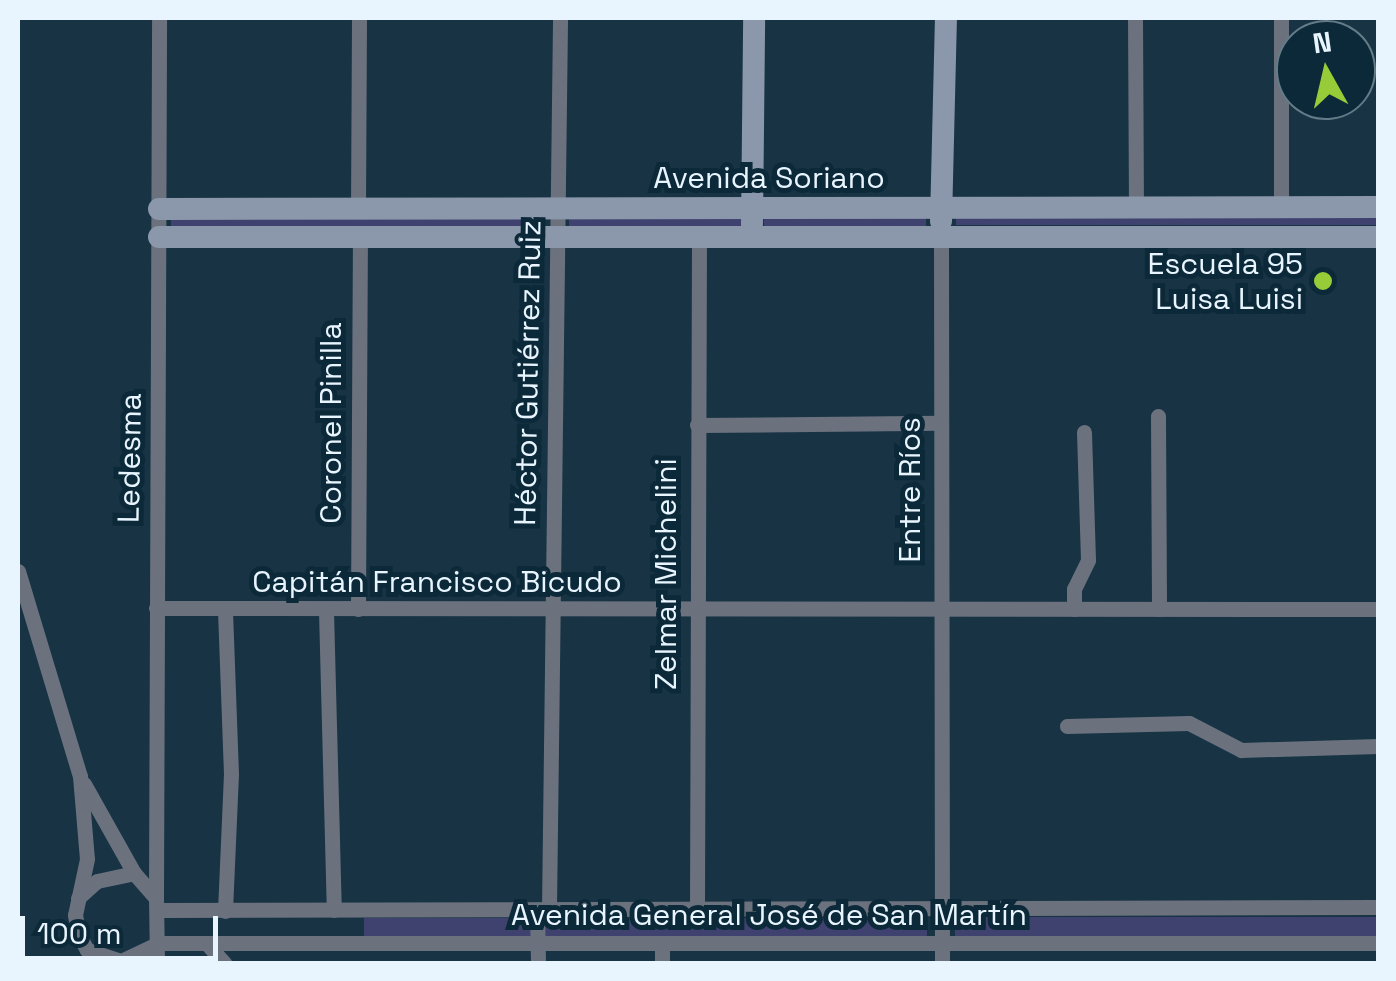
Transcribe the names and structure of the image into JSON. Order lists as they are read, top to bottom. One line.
{"streets":{"street":["Avenida Soriano","Héctor Gutiérrez Ruiz","Coronel Pinilla","Ledesma","Entre Ríos","Zelmar Michelini","Capitán Francisco Bicudo","Avenida General José de San Martín"]},"crossings":[["Avenida Soriano","Héctor Gutiérrez Ruiz"],["Avenida Soriano","Coronel Pinilla"],["Avenida Soriano","Ledesma"],["Avenida Soriano","Entre Ríos"],["Avenida Soriano","Zelmar Michelini"],["Héctor Gutiérrez Ruiz","Capitán Francisco Bicudo"],["Héctor Gutiérrez Ruiz","Avenida General José de San Martín"],["Coronel Pinilla","Capitán Francisco Bicudo"],["Ledesma","Capitán Francisco Bicudo"],["Ledesma","Avenida General José de San Martín"],["Entre Ríos","Capitán Francisco Bicudo"],["Entre Ríos","Avenida General José de San Martín"],["Zelmar Michelini","Capitán Francisco Bicudo"],["Zelmar Michelini","Avenida General José de San Martín"]],"places":["Escuela 95 Luisa Luisi"],"scale_bar":"100 m","north":"top"}
